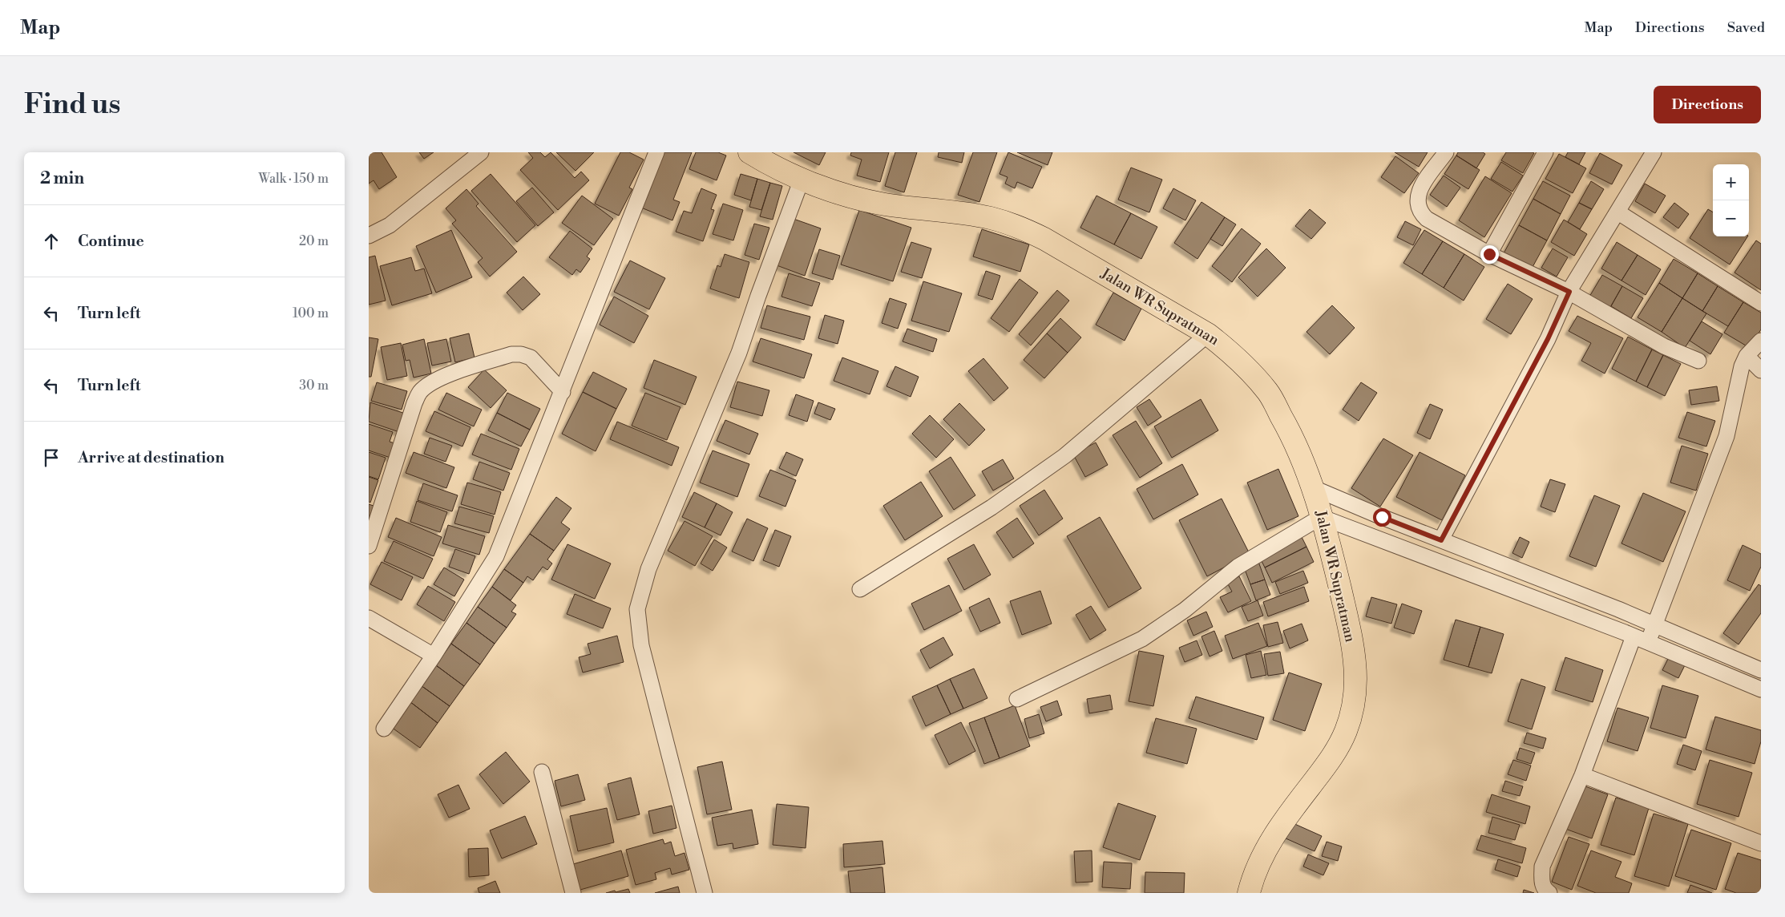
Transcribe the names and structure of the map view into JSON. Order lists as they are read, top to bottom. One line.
{"streets":{"highway":["Jalan WR Supratman"]},"page":{"header":"Map","nav":["Map","Directions","Saved"],"buttons":"Directions","title":"Find us","heading":["2 min","Walk · 150 m"],"map_buttons":["+","−"],"list":[["Continue","20 m"],["Turn left","100 m"],["Turn left","30 m"],"Arrive at destination"]}}
